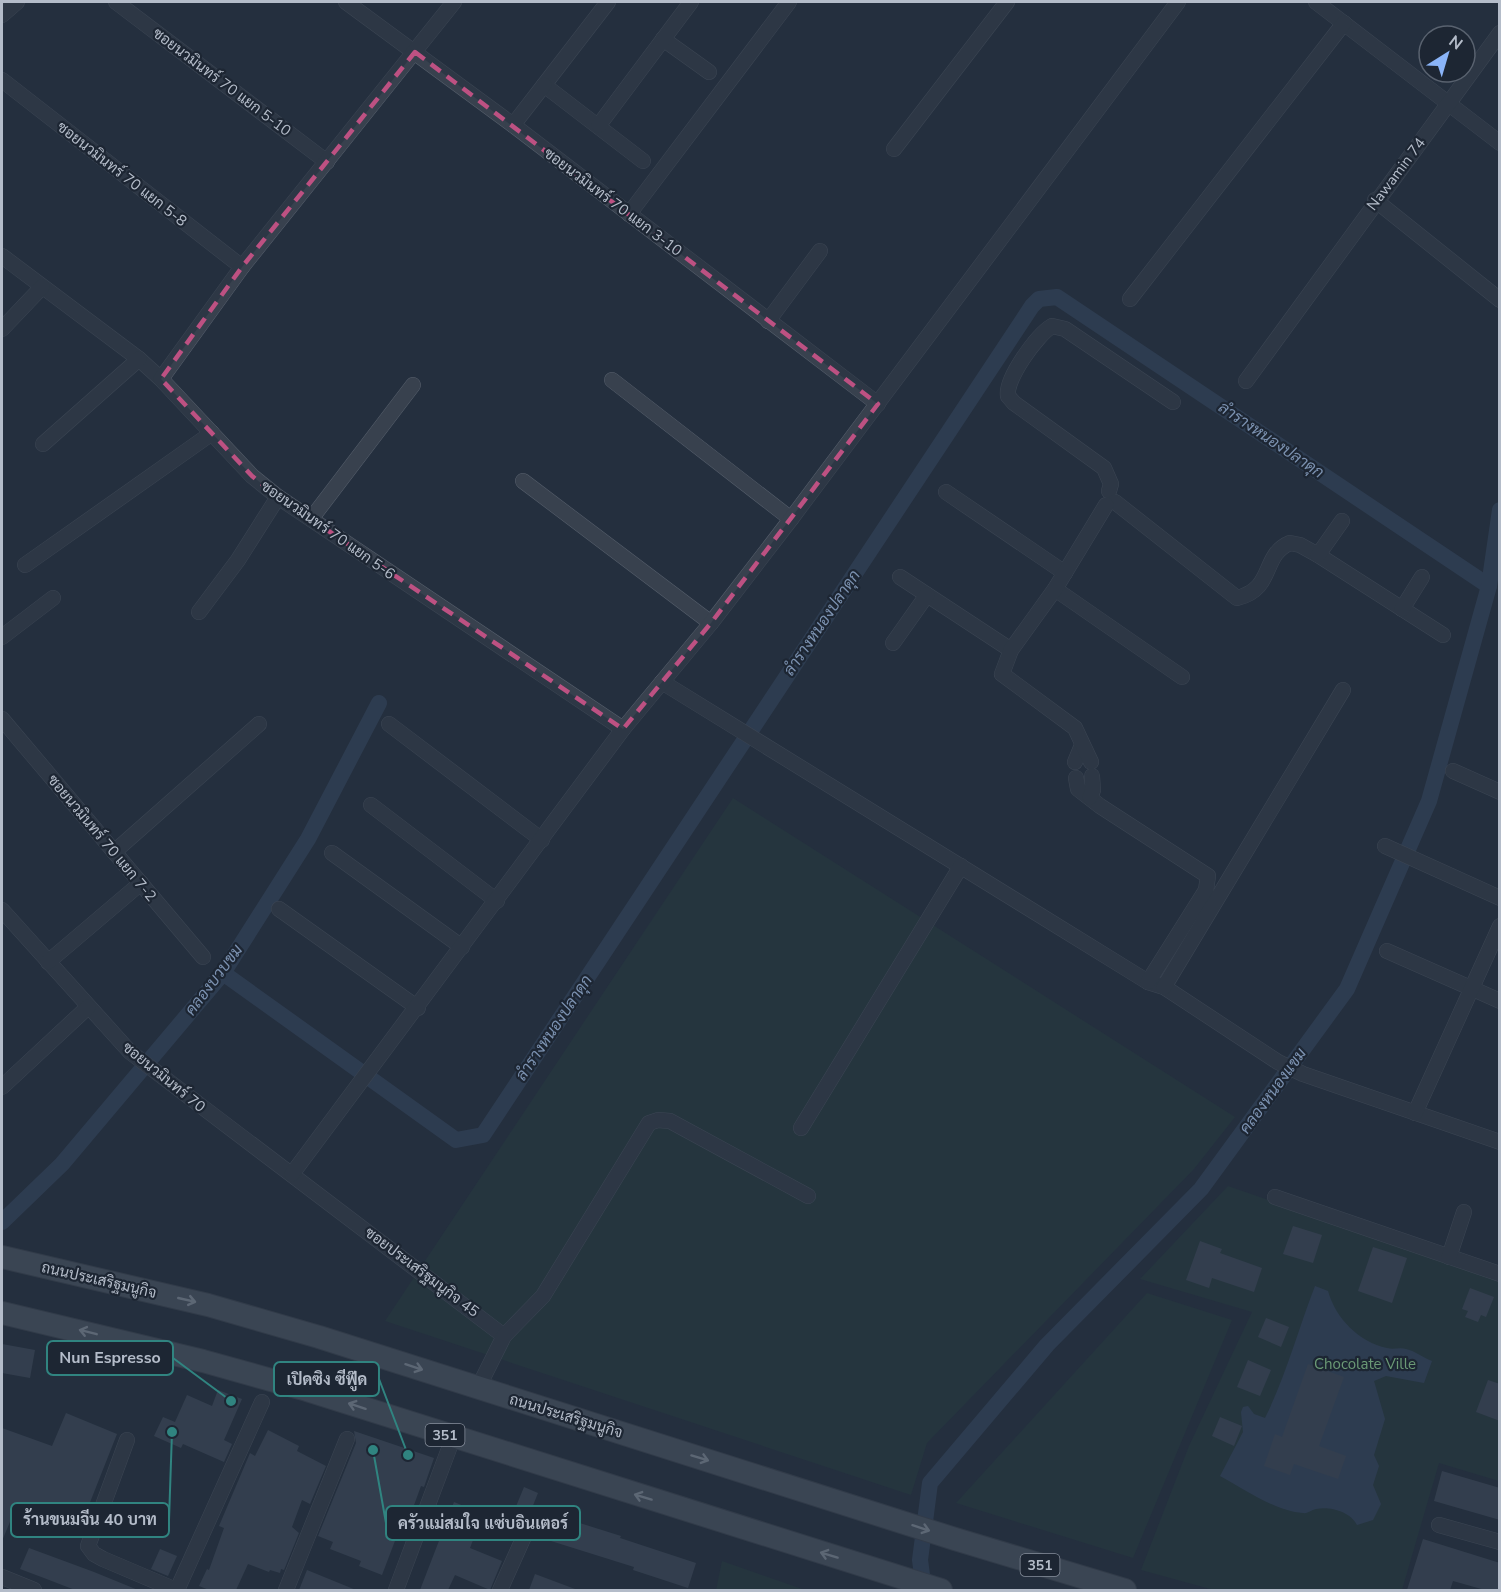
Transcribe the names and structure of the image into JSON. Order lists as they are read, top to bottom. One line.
{"streets":{"main road":["ถนนประเสริฐมนูกิจ","351"],"street":["ซอยนวมินทร์ 70 แยก 5-10","ซอยนวมินทร์ 70 แยก 5-8","Nawamin 74","ซอยนวมินทร์ 70 แยก 3-10","ซอยนวมินทร์ 70 แยก 5-6","ซอยนวมินทร์ 70 แยก 7-2","ซอยนวมินทร์ 70","ซอยประเสริฐมนูกิจ 45"]},"crossings":[["ซอยนวมินทร์ 70","ซอยประเสริฐมนูกิจ 45"]],"water":["ลำรางหนองปลาดุก","คลองบวบขม","คลองหนองแขม"],"parks":["Chocolate Ville"],"places":["Nun Espresso","ร้านขนมจีน 40 บาท","ครัวแม่สมใจ แซ่บอินเตอร์","เปิดซิง ซีฟู๊ด"],"north":"top right"}
